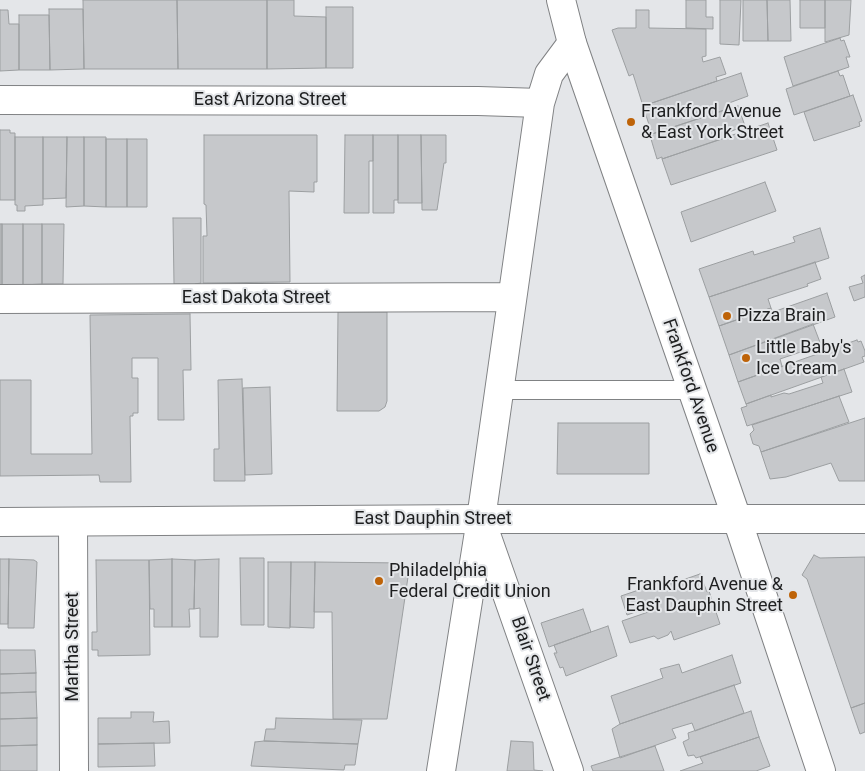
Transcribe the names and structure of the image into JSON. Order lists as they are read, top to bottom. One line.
{"streets":{"street":["East Arizona Street","East Dakota Street","Frankford Avenue","East Dauphin Street","Martha Street","Blair Street"]},"crossings":[["Frankford Avenue","East Dauphin Street"],["East Dauphin Street","Martha Street"],["East Dauphin Street","Blair Street"]],"places":["Frankford Avenue & East York Street","Pizza Brain","Little Baby's Ice Cream","Philadelphia Federal Credit Union","Frankford Avenue & East Dauphin Street"]}
